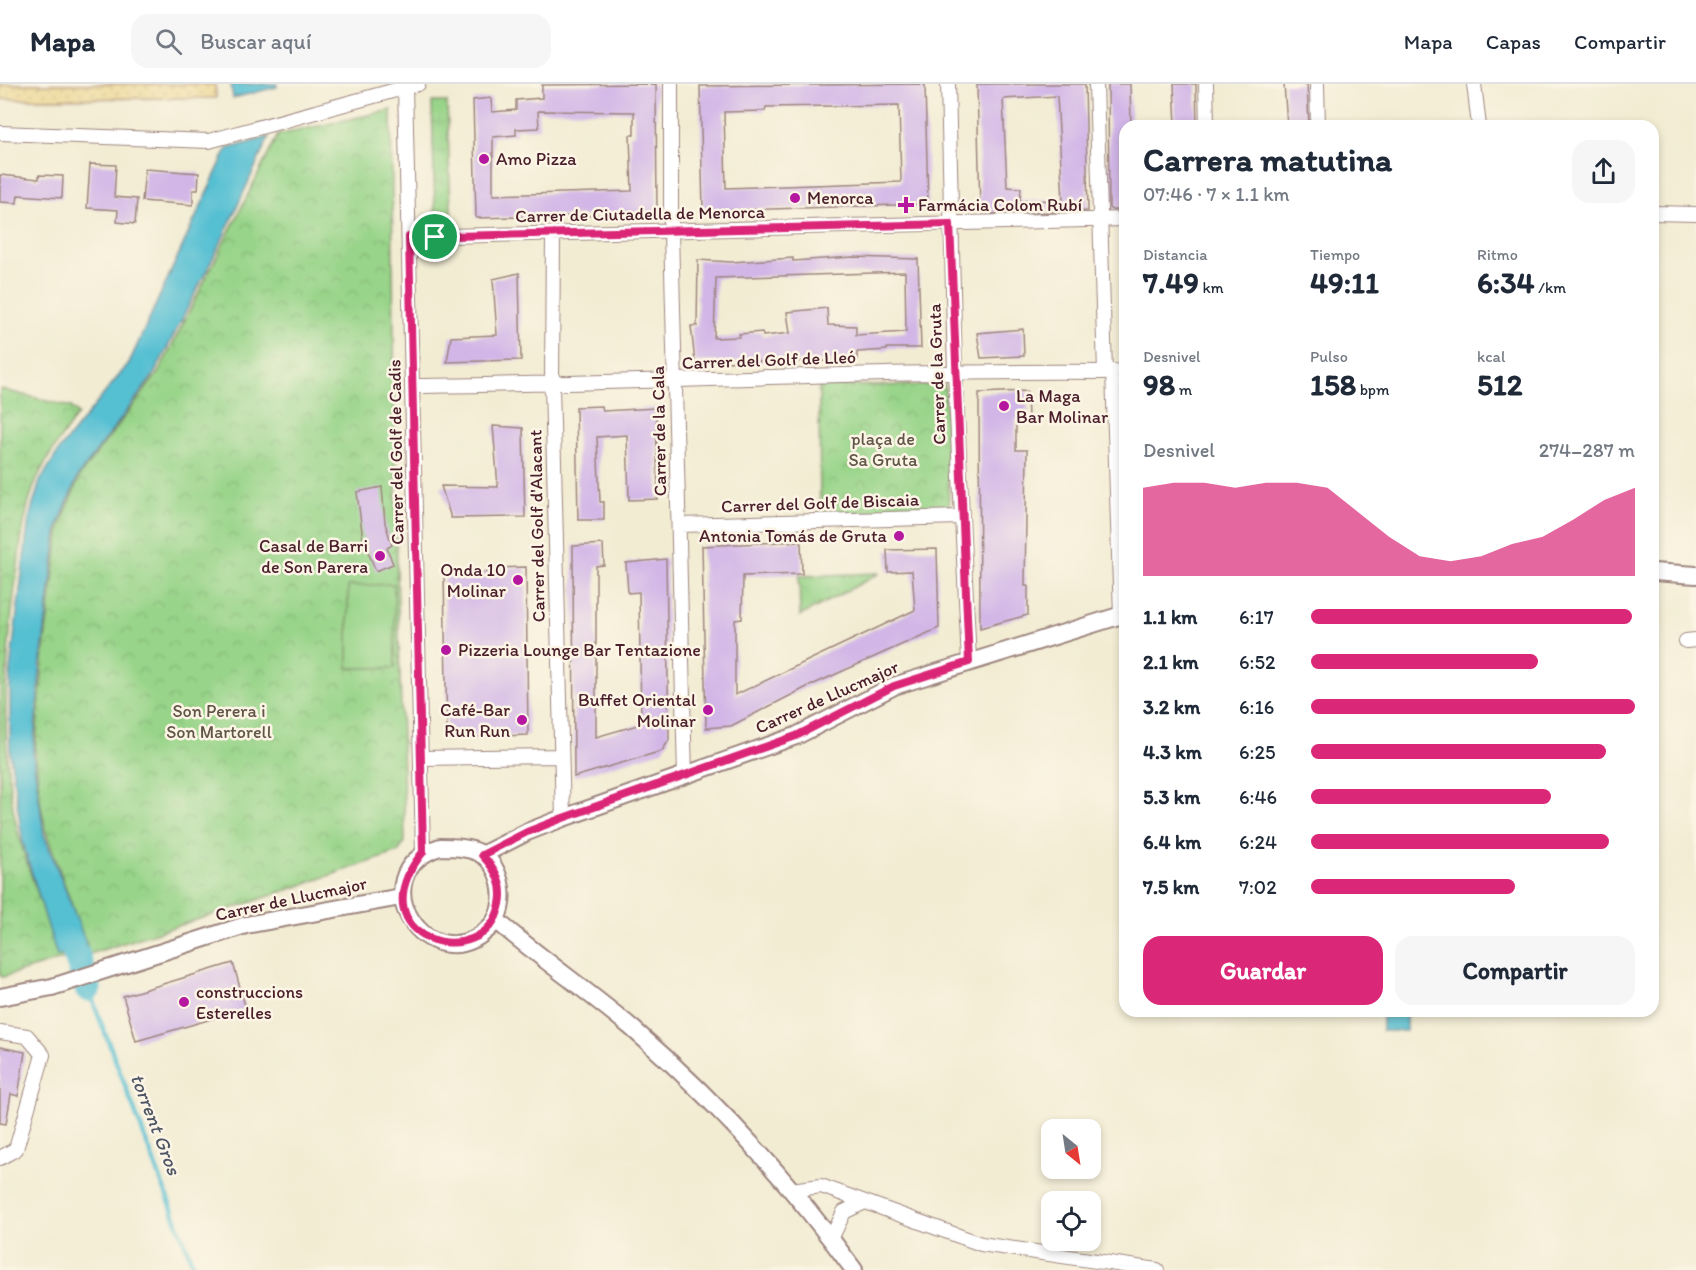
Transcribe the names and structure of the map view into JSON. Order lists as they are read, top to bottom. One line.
{"streets":{"street":["Carrer de Ciutadella de Menorca","Carrer del Golf de Lleó","Carrer de la Gruta","Carrer de la Cala","Carrer del Golf de Cadis","Carrer del Golf de Biscaia","Carrer del Golf d'Alacant","Carrer de Llucmajor"]},"crossings":[["Carrer de Ciutadella de Menorca","Carrer de la Gruta"],["Carrer de Ciutadella de Menorca","Carrer de la Cala"],["Carrer de Ciutadella de Menorca","Carrer del Golf de Cadis"],["Carrer de Ciutadella de Menorca","Carrer del Golf d'Alacant"],["Carrer del Golf de Lleó","Carrer de la Gruta"],["Carrer del Golf de Lleó","Carrer de la Cala"],["Carrer del Golf de Lleó","Carrer del Golf de Cadis"],["Carrer del Golf de Lleó","Carrer del Golf d'Alacant"],["Carrer de la Gruta","Carrer del Golf de Biscaia"],["Carrer de la Gruta","Carrer de Llucmajor"],["Carrer de la Cala","Carrer del Golf de Biscaia"],["Carrer de la Cala","Carrer de Llucmajor"],["Carrer del Golf de Cadis","Carrer de Llucmajor"],["Carrer del Golf d'Alacant","Carrer de Llucmajor"]],"water":["torrent Gros"],"parks":["plaça de Sa Gruta","Son Perera i Son Martorell"],"places":{"other":["Amo Pizza","Menorca","La Maga Bar Molinar","Antonia Tomás de Gruta","Casal de Barri de Son Parera","Onda 10 Molinar","Pizzeria Lounge Bar Tentazione","Buffet Oriental Molinar","Café-Bar Run Run","construccions Esterelles"],"health":["Farmácia Colom Rubí"]},"north":"bottom right","page":{"header":"Mapa","search":"Buscar aquí","nav":["Mapa","Capas","Compartir"],"heading":["Carrera matutina","07:46 · 7 × 1.1 km"],"stats":[["Distancia","7.49 km"],["Tiempo","49:11"],["Ritmo","6:34 /km"],["Desnivel","98 m"],["Pulso","158 bpm"],["kcal","512"]],"chart":["Desnivel","274–287 m"],"list":[{"name":"1.1 km","note":"6:17"},{"name":"2.1 km","note":"6:52"},{"name":"3.2 km","note":"6:16"},{"name":"4.3 km","note":"6:25"},{"name":"5.3 km","note":"6:46"},{"name":"6.4 km","note":"6:24"},{"name":"7.5 km","note":"7:02"}],"buttons":["Guardar","Compartir"]}}
